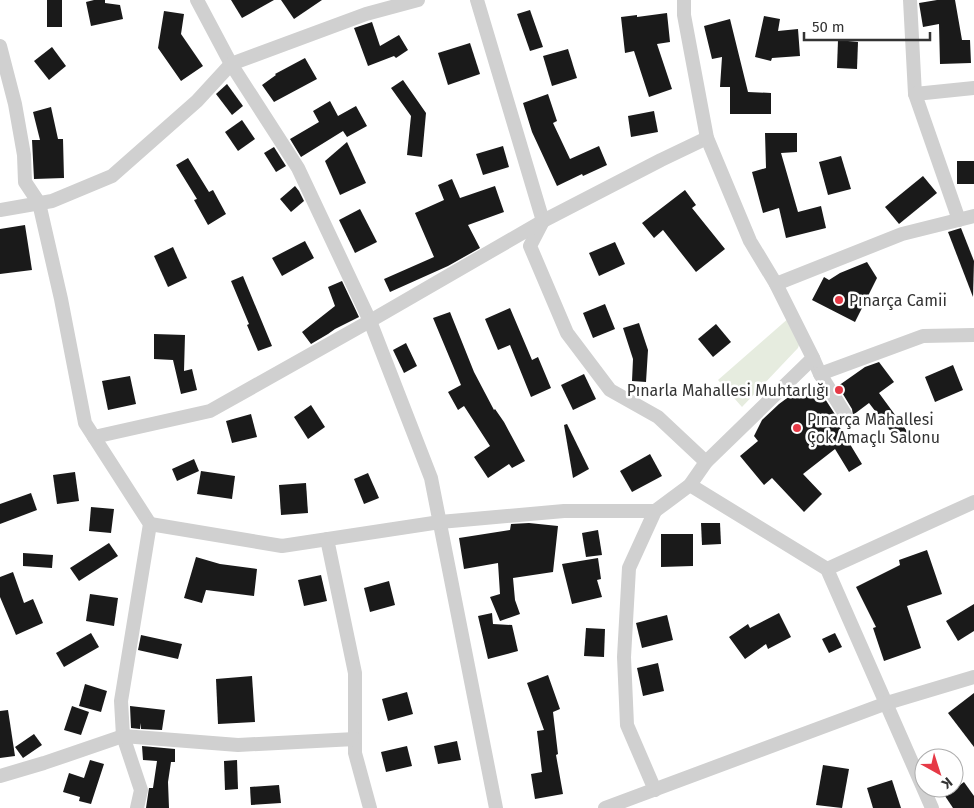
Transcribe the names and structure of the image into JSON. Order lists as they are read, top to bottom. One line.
{"places":["Pınarça Camii","Pınarla Mahallesi Muhtarlığı","Pınarça Mahallesi Çok Amaçlı Salonu"],"scale_bar":"50 m","north":"bottom right"}
